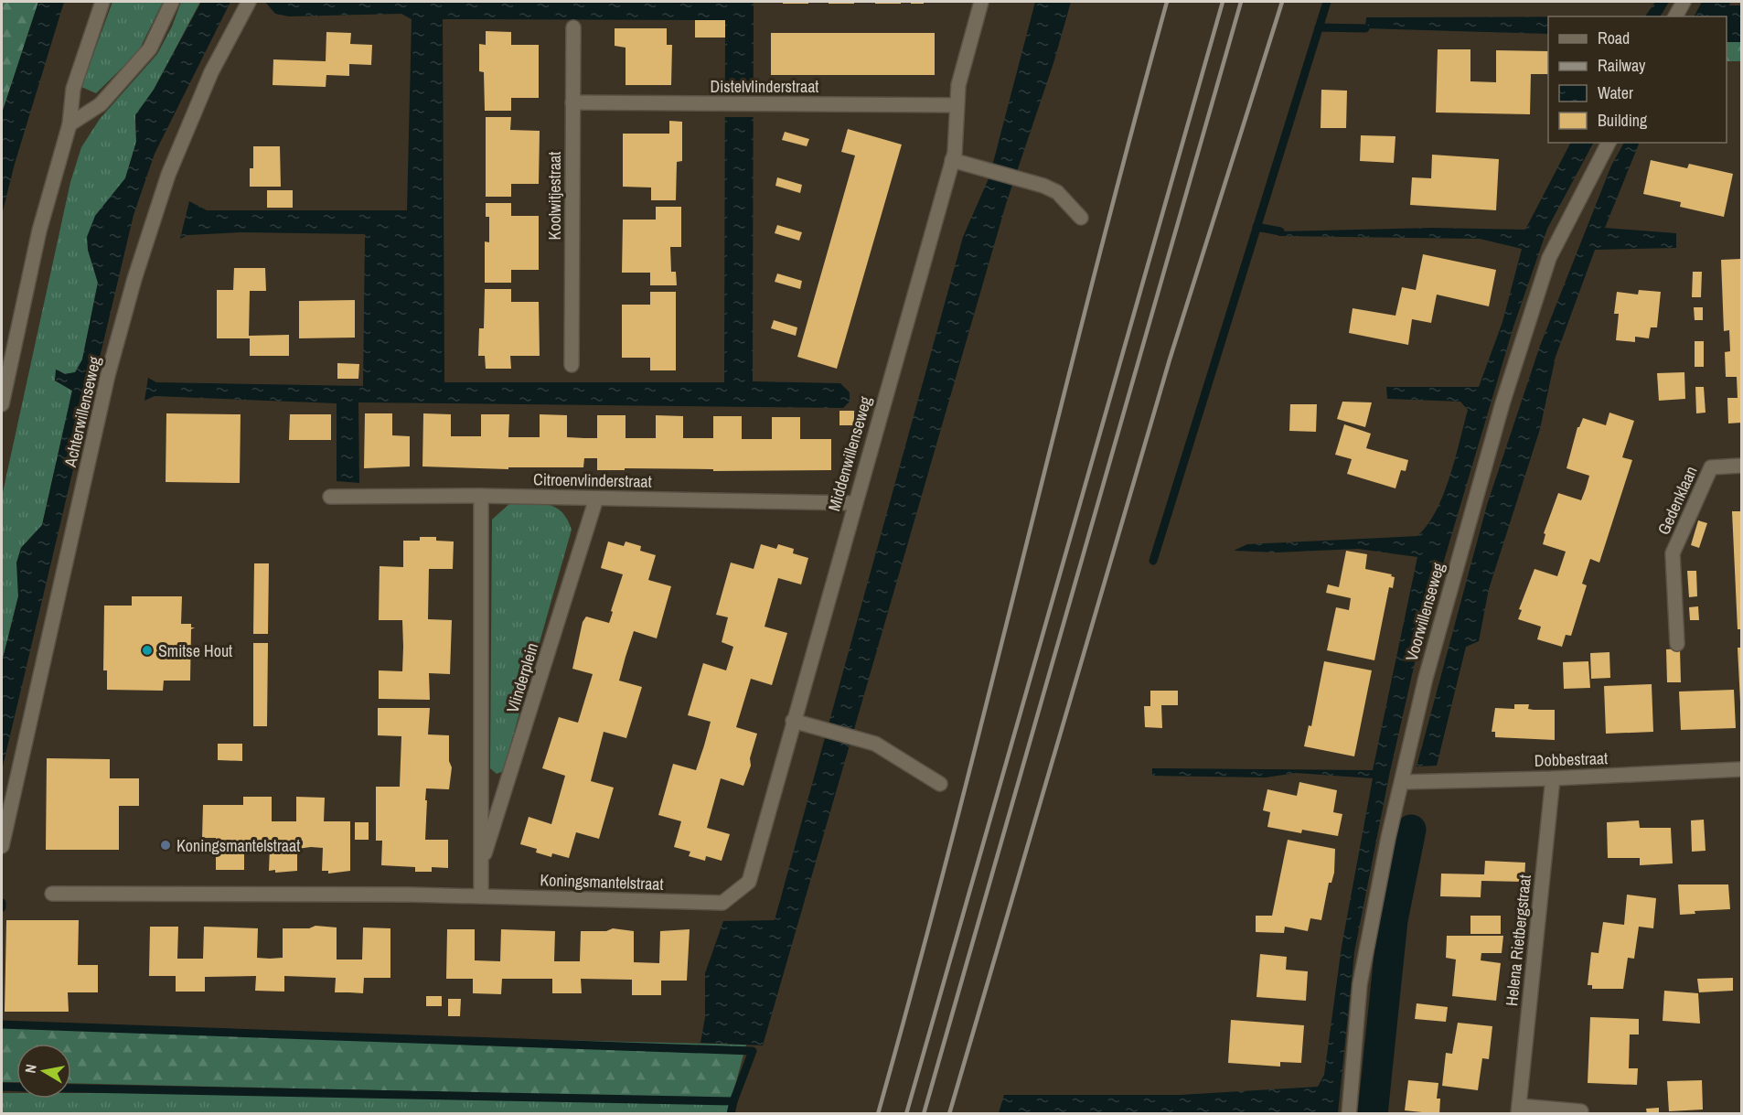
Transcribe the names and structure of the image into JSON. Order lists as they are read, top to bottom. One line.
{"streets":{"street":["Distelvlinderstraat","Koolwitjestraat","Achterwillenseweg","Middenwillenseweg","Citroenvlinderstraat","Gedenklaan","Voorwillenseweg","Vlinderplein","Dobbestraat","Koningsmantelstraat","Helena Rietbergstraat"]},"crossings":[["Distelvlinderstraat","Koolwitjestraat"],["Distelvlinderstraat","Middenwillenseweg"],["Middenwillenseweg","Citroenvlinderstraat"],["Middenwillenseweg","Koningsmantelstraat"],["Citroenvlinderstraat","Vlinderplein"],["Voorwillenseweg","Dobbestraat"],["Vlinderplein","Koningsmantelstraat"],["Dobbestraat","Helena Rietbergstraat"]],"places":["Smitse Hout","Koningsmantelstraat"],"legend":["Road","Railway","Water","Building"],"north":"left"}
